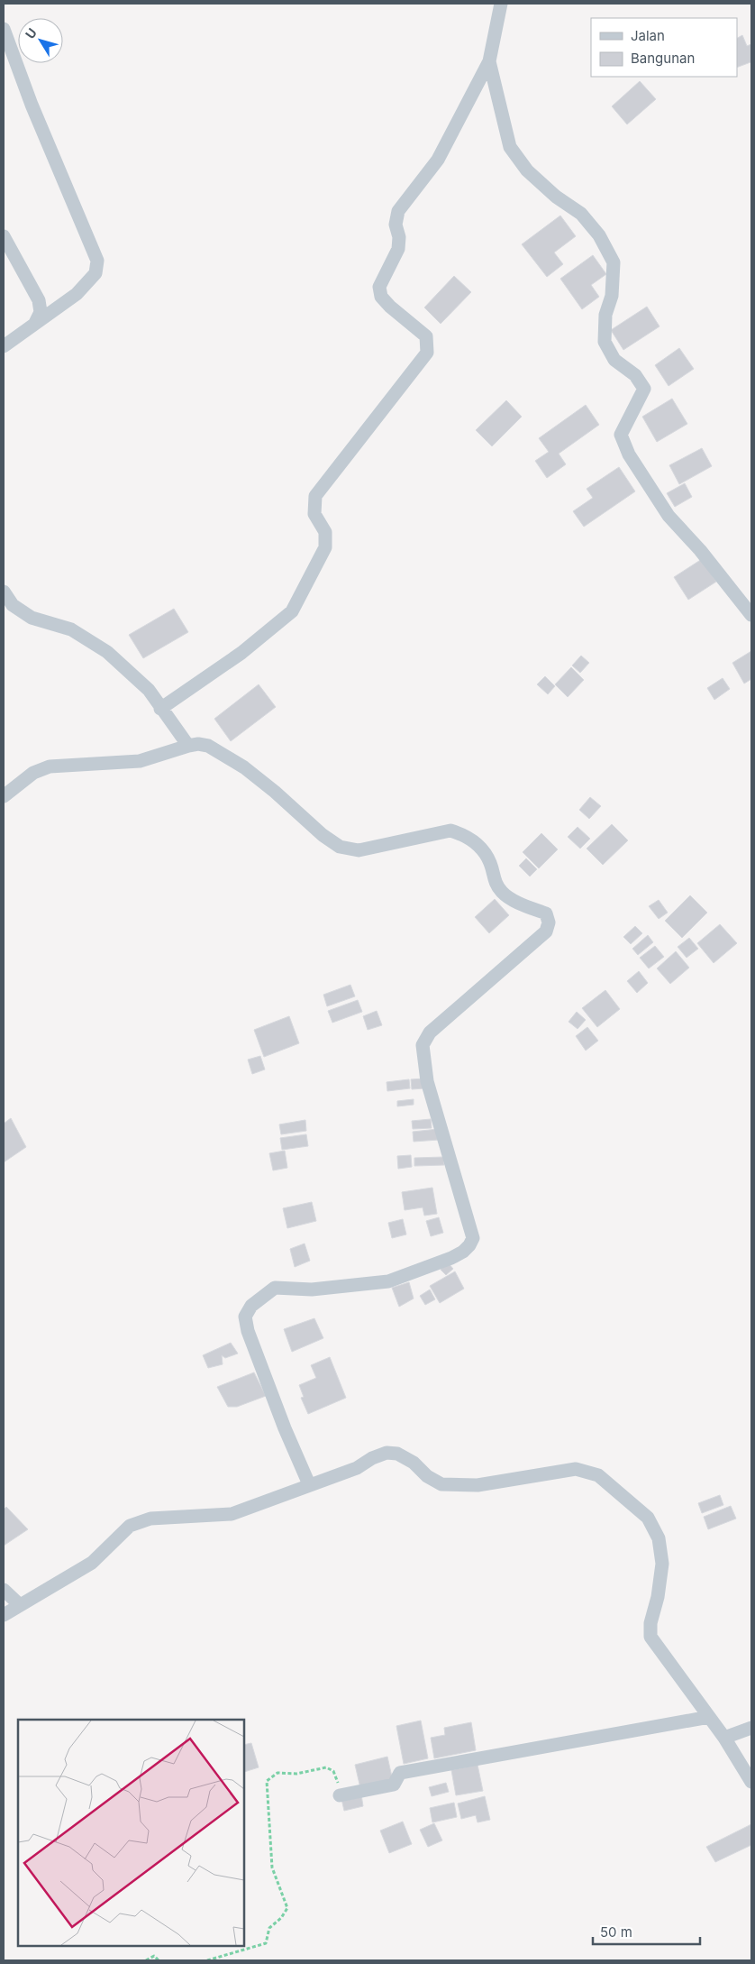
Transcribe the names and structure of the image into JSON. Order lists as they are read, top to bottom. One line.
{"legend":["Jalan","Bangunan"],"scale_bar":"50 m","north":"top left"}
